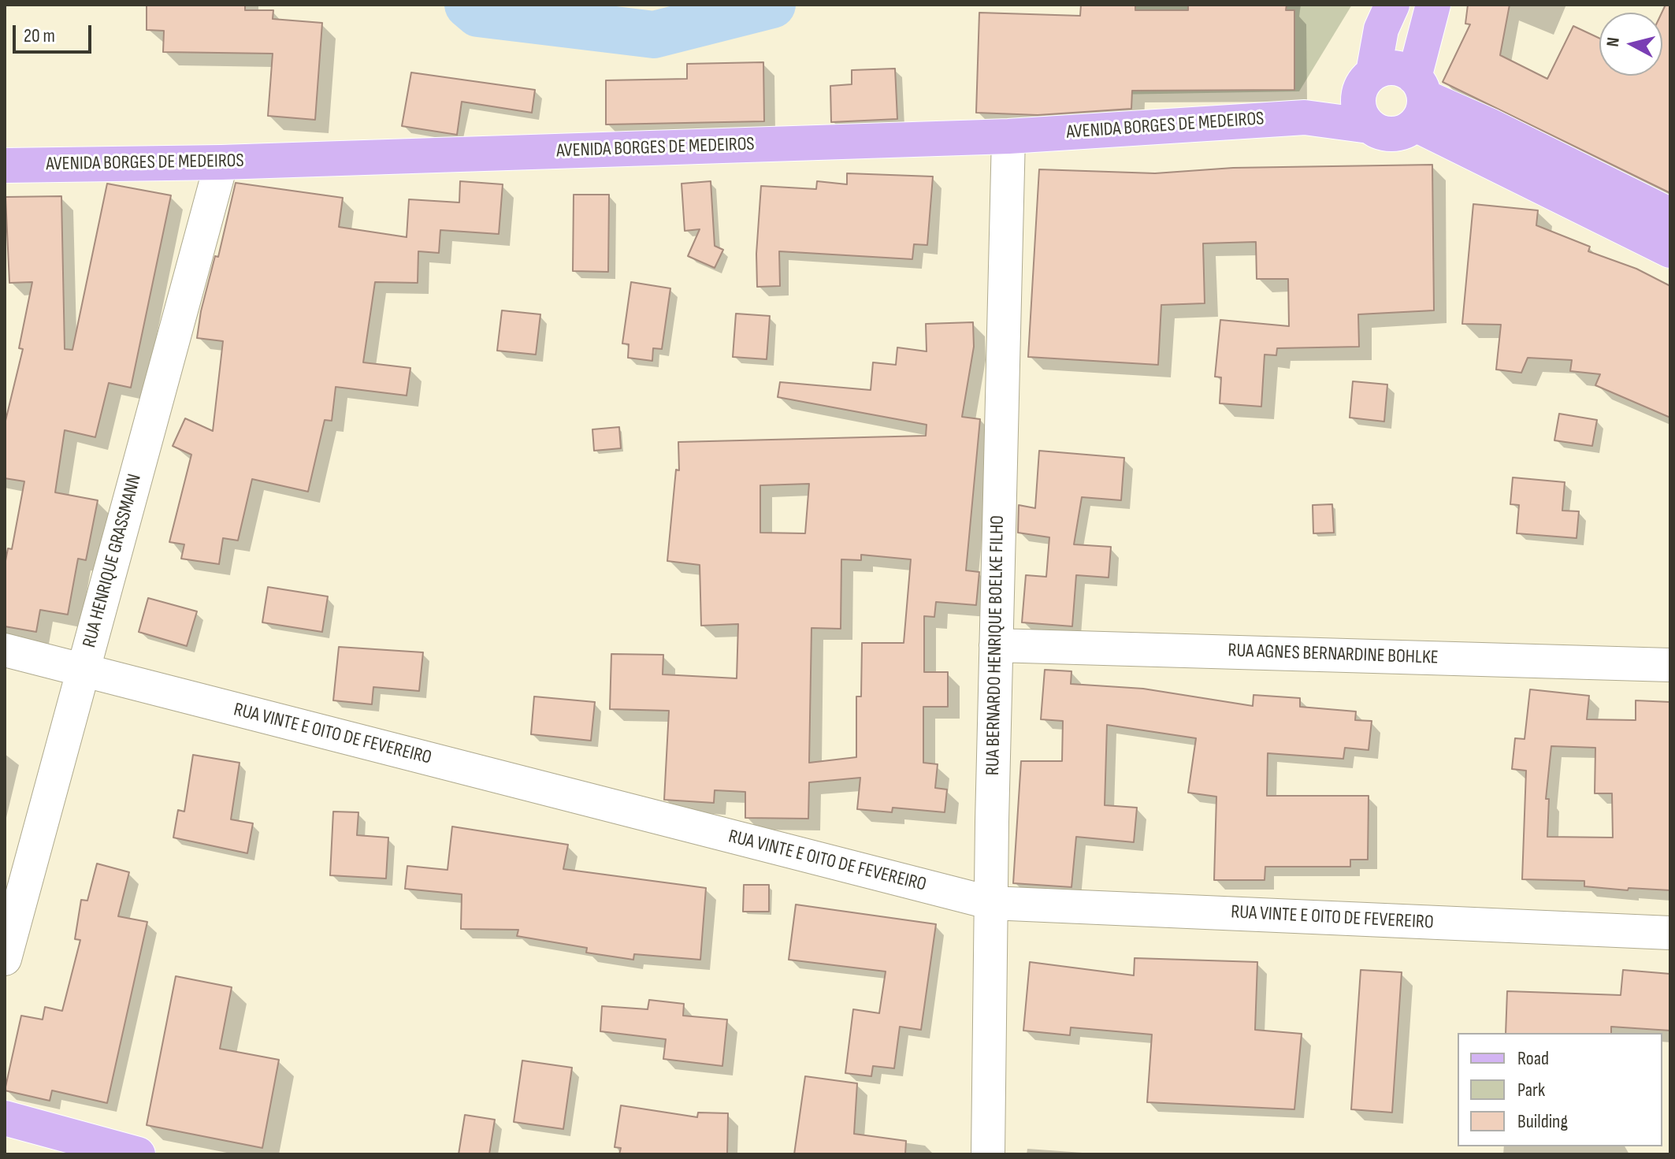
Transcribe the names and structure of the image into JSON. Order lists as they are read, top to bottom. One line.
{"streets":{"main road":["AVENIDA BORGES DE MEDEIROS"],"street":["RUA HENRIQUE GRASSMANN","RUA BERNARDO HENRIQUE BOELKE FILHO","RUA AGNES BERNARDINE BOHLKE","RUA VINTE E OITO DE FEVEREIRO"]},"crossings":[["AVENIDA BORGES DE MEDEIROS","RUA HENRIQUE GRASSMANN"],["AVENIDA BORGES DE MEDEIROS","RUA BERNARDO HENRIQUE BOELKE FILHO"],["RUA HENRIQUE GRASSMANN","RUA VINTE E OITO DE FEVEREIRO"],["RUA BERNARDO HENRIQUE BOELKE FILHO","RUA AGNES BERNARDINE BOHLKE"],["RUA BERNARDO HENRIQUE BOELKE FILHO","RUA VINTE E OITO DE FEVEREIRO"]],"legend":["Road","Park","Building"],"scale_bar":"20 m","north":"left"}
